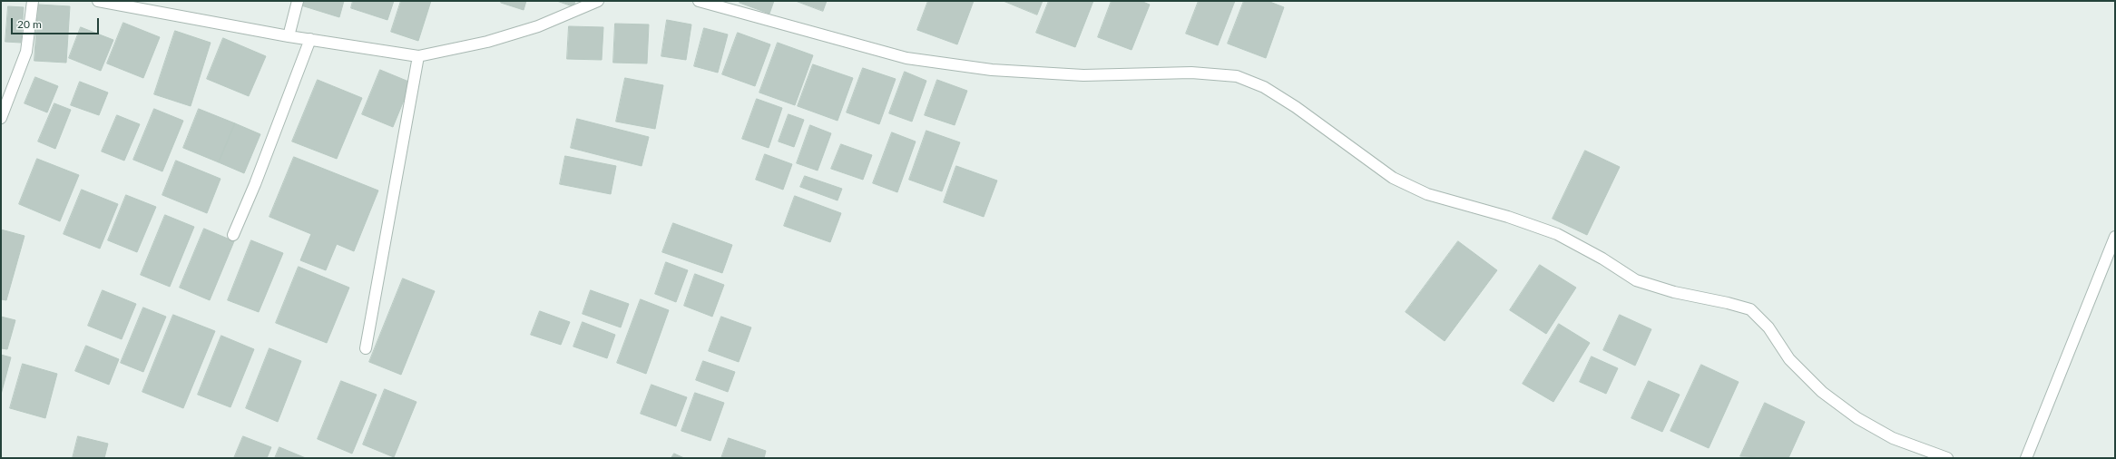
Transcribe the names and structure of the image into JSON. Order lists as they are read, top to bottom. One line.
{"scale_bar":"20 m"}
